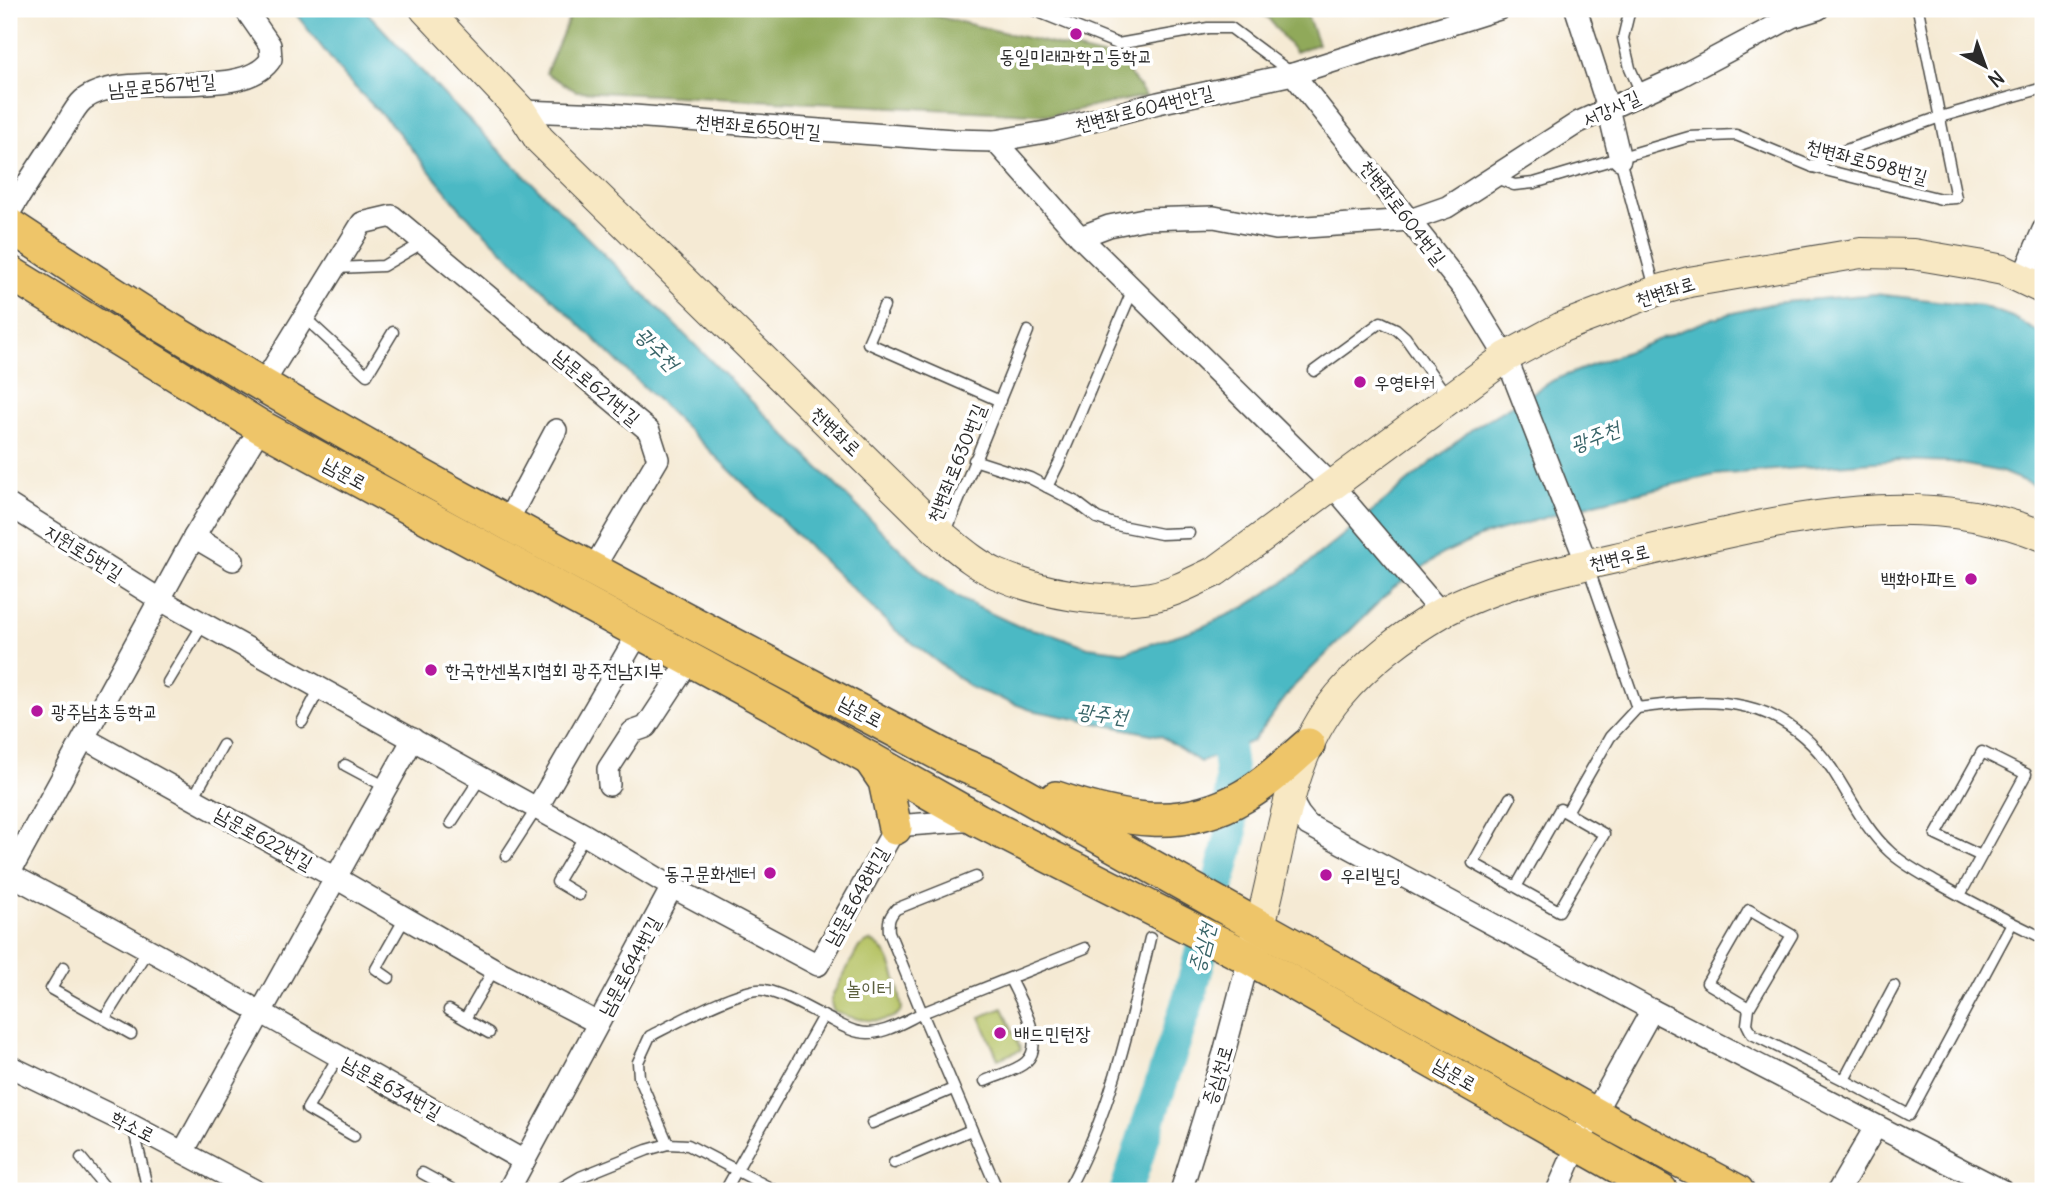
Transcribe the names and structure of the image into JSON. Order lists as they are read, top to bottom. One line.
{"streets":{"main road":["천변좌로","남문로","천변우로"],"street":["남문로567번길","천변좌로604번안길","서강사길","천변좌로650번길","천변좌로604번길","남문로621번길","지원로5번길","남문로622번길","남문로648번길","남문로644번길","증심천로","남문로634번길","학소로"],"lane":["천변좌로598번길","천변좌로630번길"]},"crossings":[["천변좌로604번안길","천변좌로650번길"],["천변좌로604번안길","천변좌로604번길"],["서강사길","천변좌로598번길"],["서강사길","천변좌로604번길"],["천변좌로650번길","천변좌로"],["천변좌로604번길","천변좌로"],["천변좌로604번길","천변우로"],["천변좌로","천변좌로630번길"],["남문로621번길","남문로"],["남문로","천변우로"],["남문로","남문로648번길"],["남문로","증심천로"],["천변우로","증심천로"],["남문로648번길","남문로644번길"],["남문로644번길","남문로634번길"]],"water":["광주천","증심천"],"parks":["놀이터"],"places":["동일미래과학고등학교","우영타워","백화아파트","한국한센복지협회 광주전남지부","광주남초등학교","동구문화센터","우리빌딩","배드민턴장"],"north":"bottom right"}
